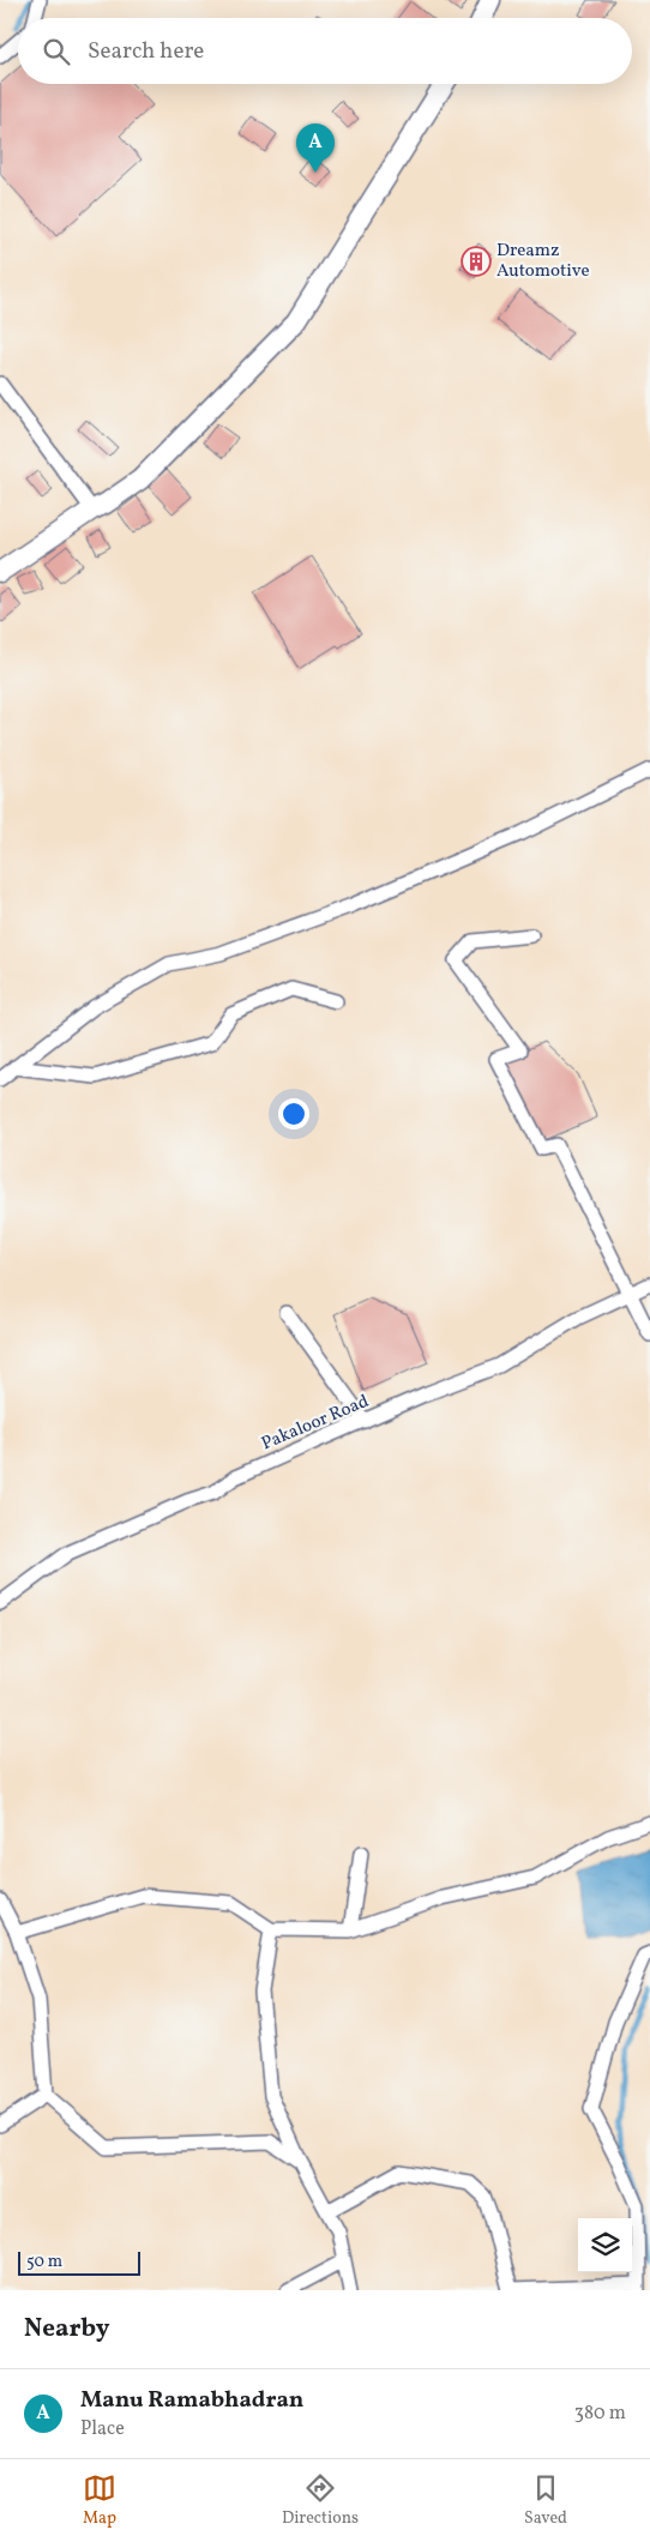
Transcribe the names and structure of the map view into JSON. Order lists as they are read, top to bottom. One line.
{"streets":{"street":["Pakaloor Road"]},"places":{"building":["Dreamz Automotive"]},"scale_bar":"50 m","page":{"search":"Search here","pins":"A","scale":"50 m","heading":"Nearby","list":[{"mark":"A","name":"Manu Ramabhadran","note":"Place","value":"380 m"}],"nav":["Map","Directions","Saved"]}}
